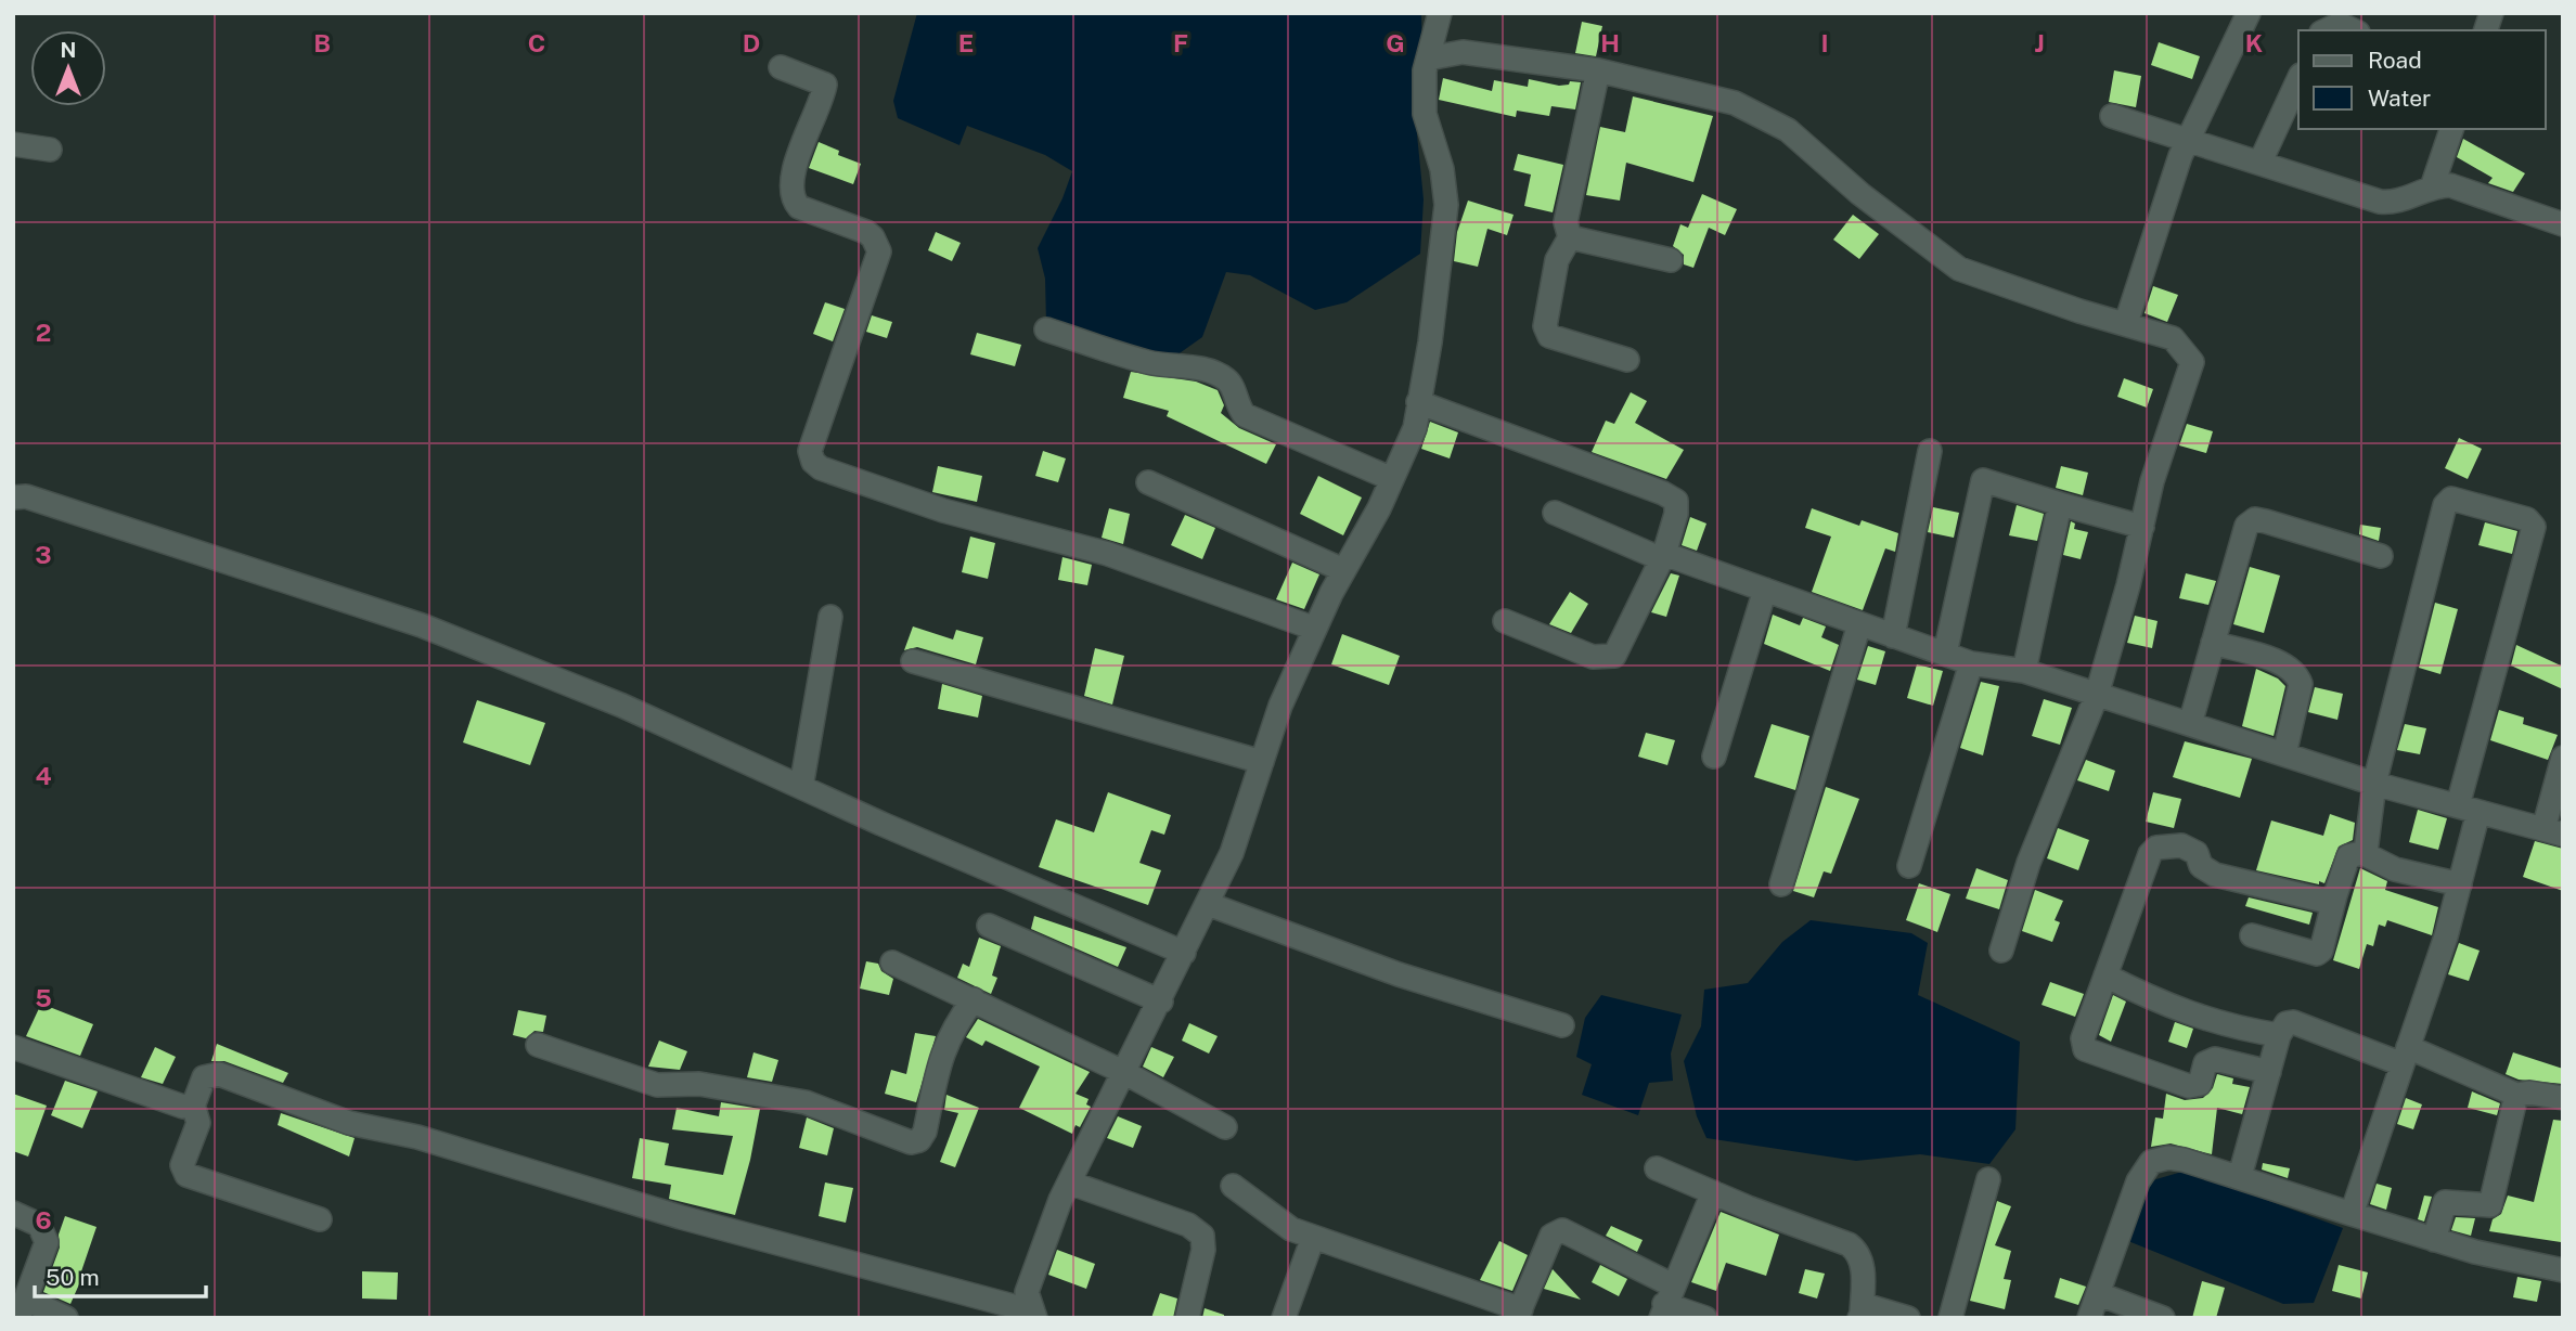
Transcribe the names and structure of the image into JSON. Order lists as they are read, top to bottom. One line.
{"legend":["Road","Water"],"scale_bar":"50 m","north":"top","grid":{"columns":["B","C","D","E","F","G","H","I","J","K"],"rows":["2","3","4","5","6"]}}
